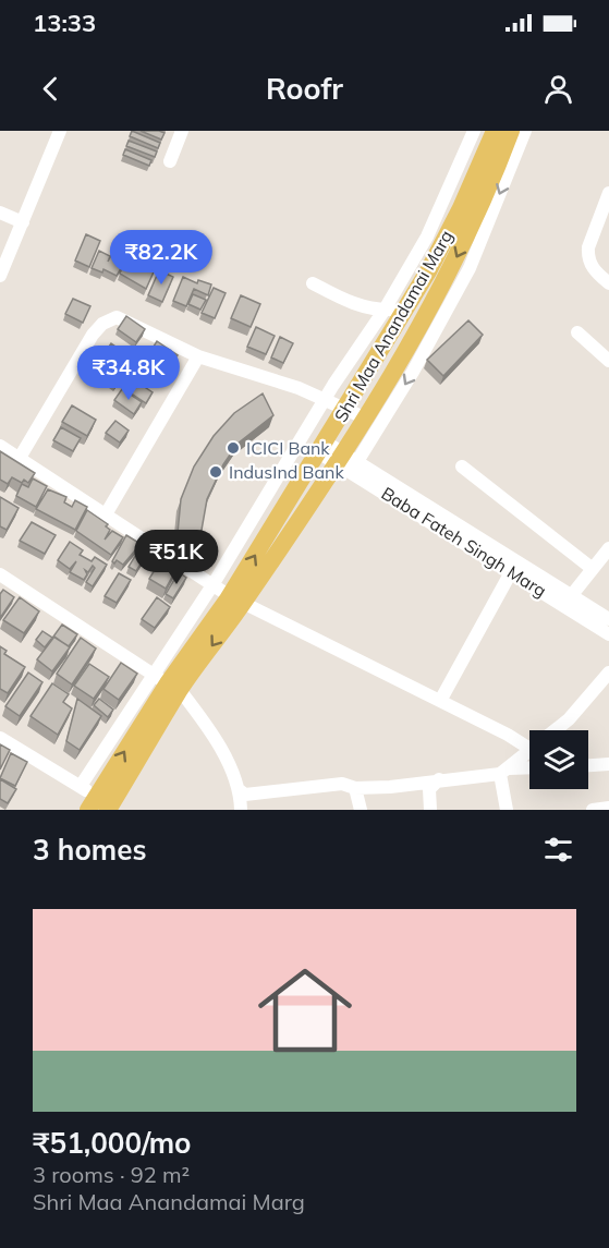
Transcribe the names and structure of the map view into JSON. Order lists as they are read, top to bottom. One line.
{"streets":{"main road":["Shri Maa Anandamai Marg"],"street":["Baba Fateh Singh Marg"]},"crossings":[["Shri Maa Anandamai Marg","Baba Fateh Singh Marg"]],"places":["ICICI Bank","IndusInd Bank"],"page":{"status":"13:33","header":"Roofr","price":["₹82.2K","₹34.8K","₹51K"],"heading":"3 homes","list":[{"name":"₹51,000/mo","note":"3 rooms · 92 m² · Shri Maa Anandamai Marg"}]}}
